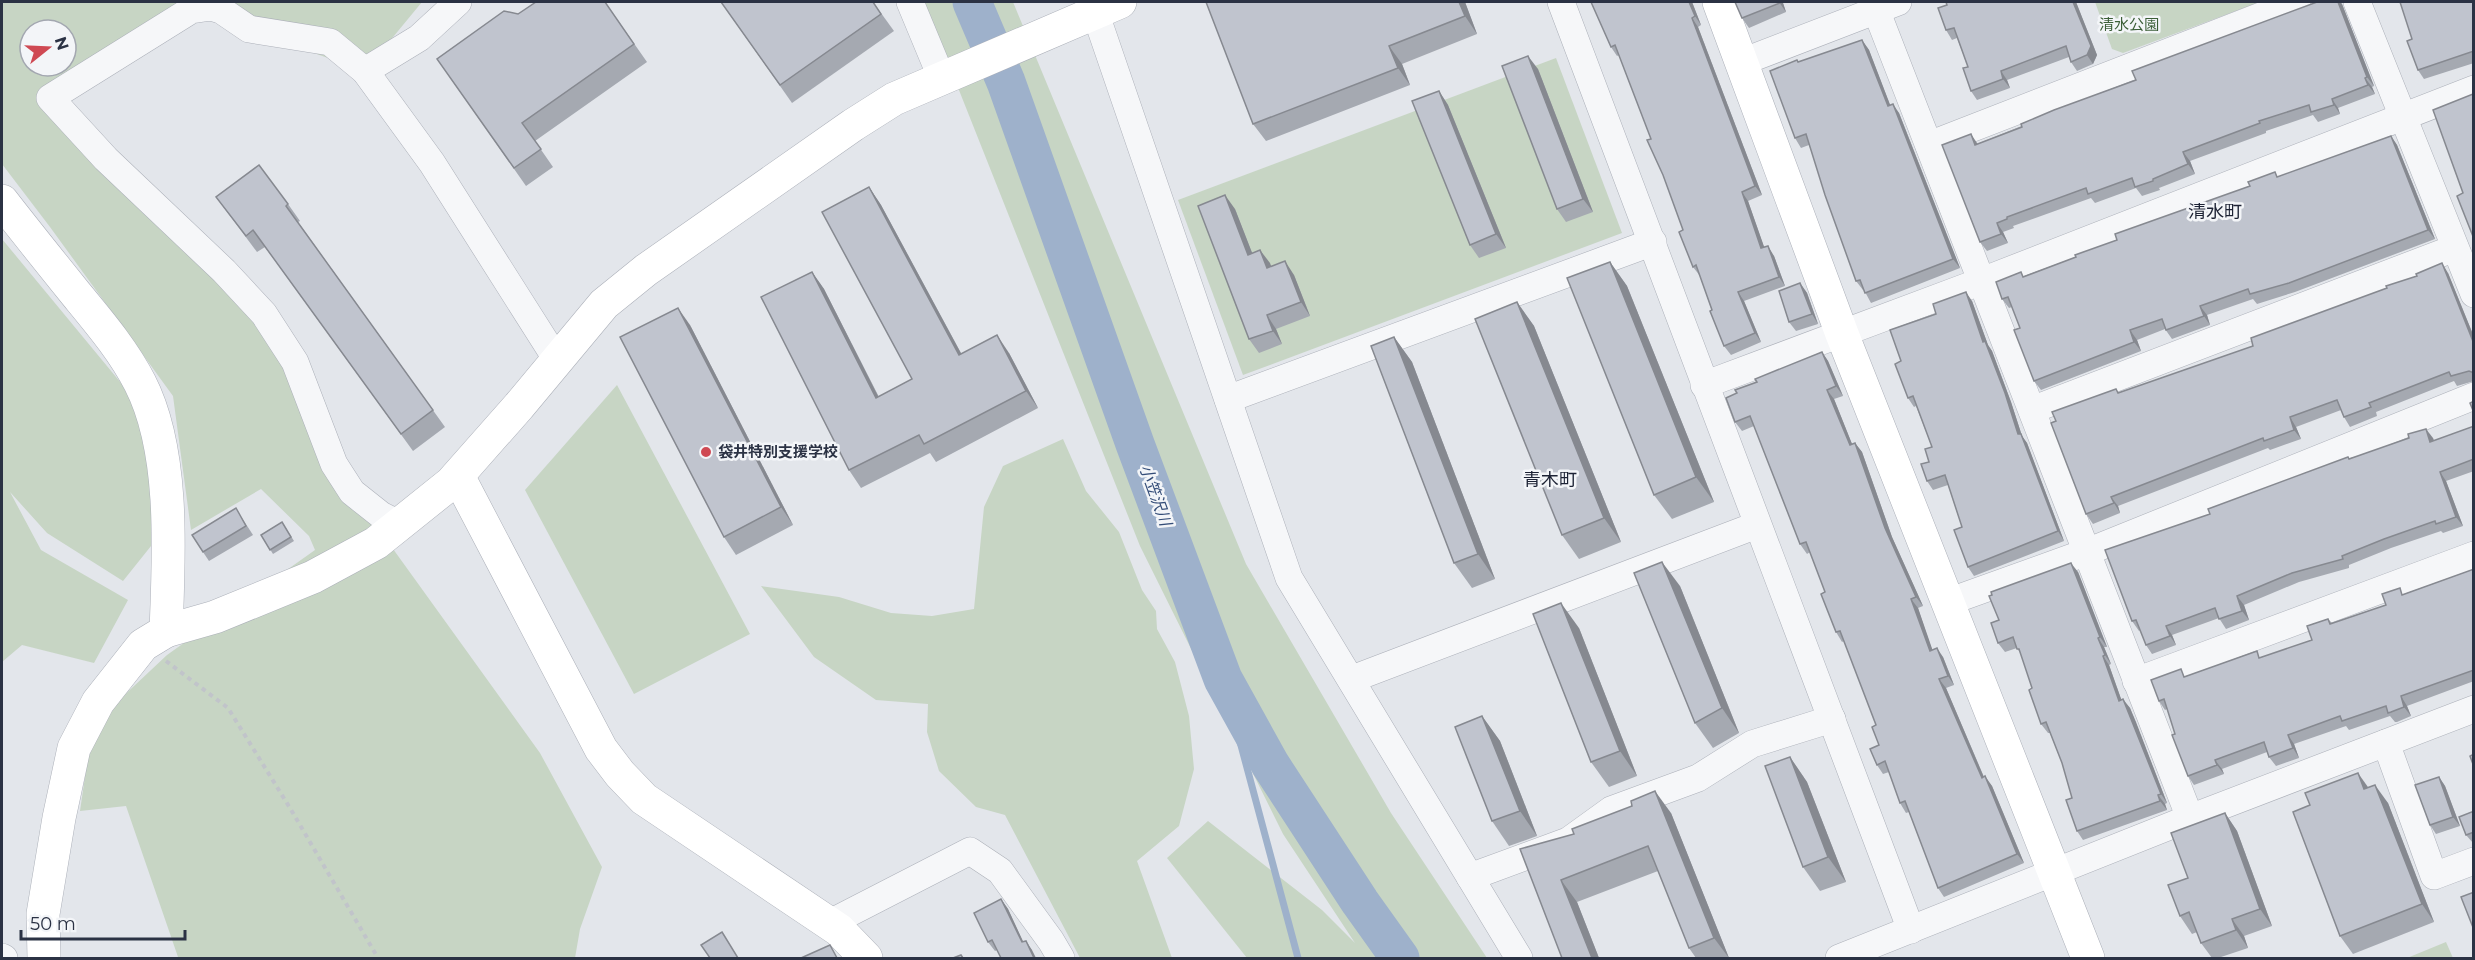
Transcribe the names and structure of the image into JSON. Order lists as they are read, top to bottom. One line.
{"districts":["清水町","青木町"],"water":["小笠沢川"],"parks":["清水公園"],"places":["袋井特別支援学校"],"scale_bar":"50 m","north":"right"}
